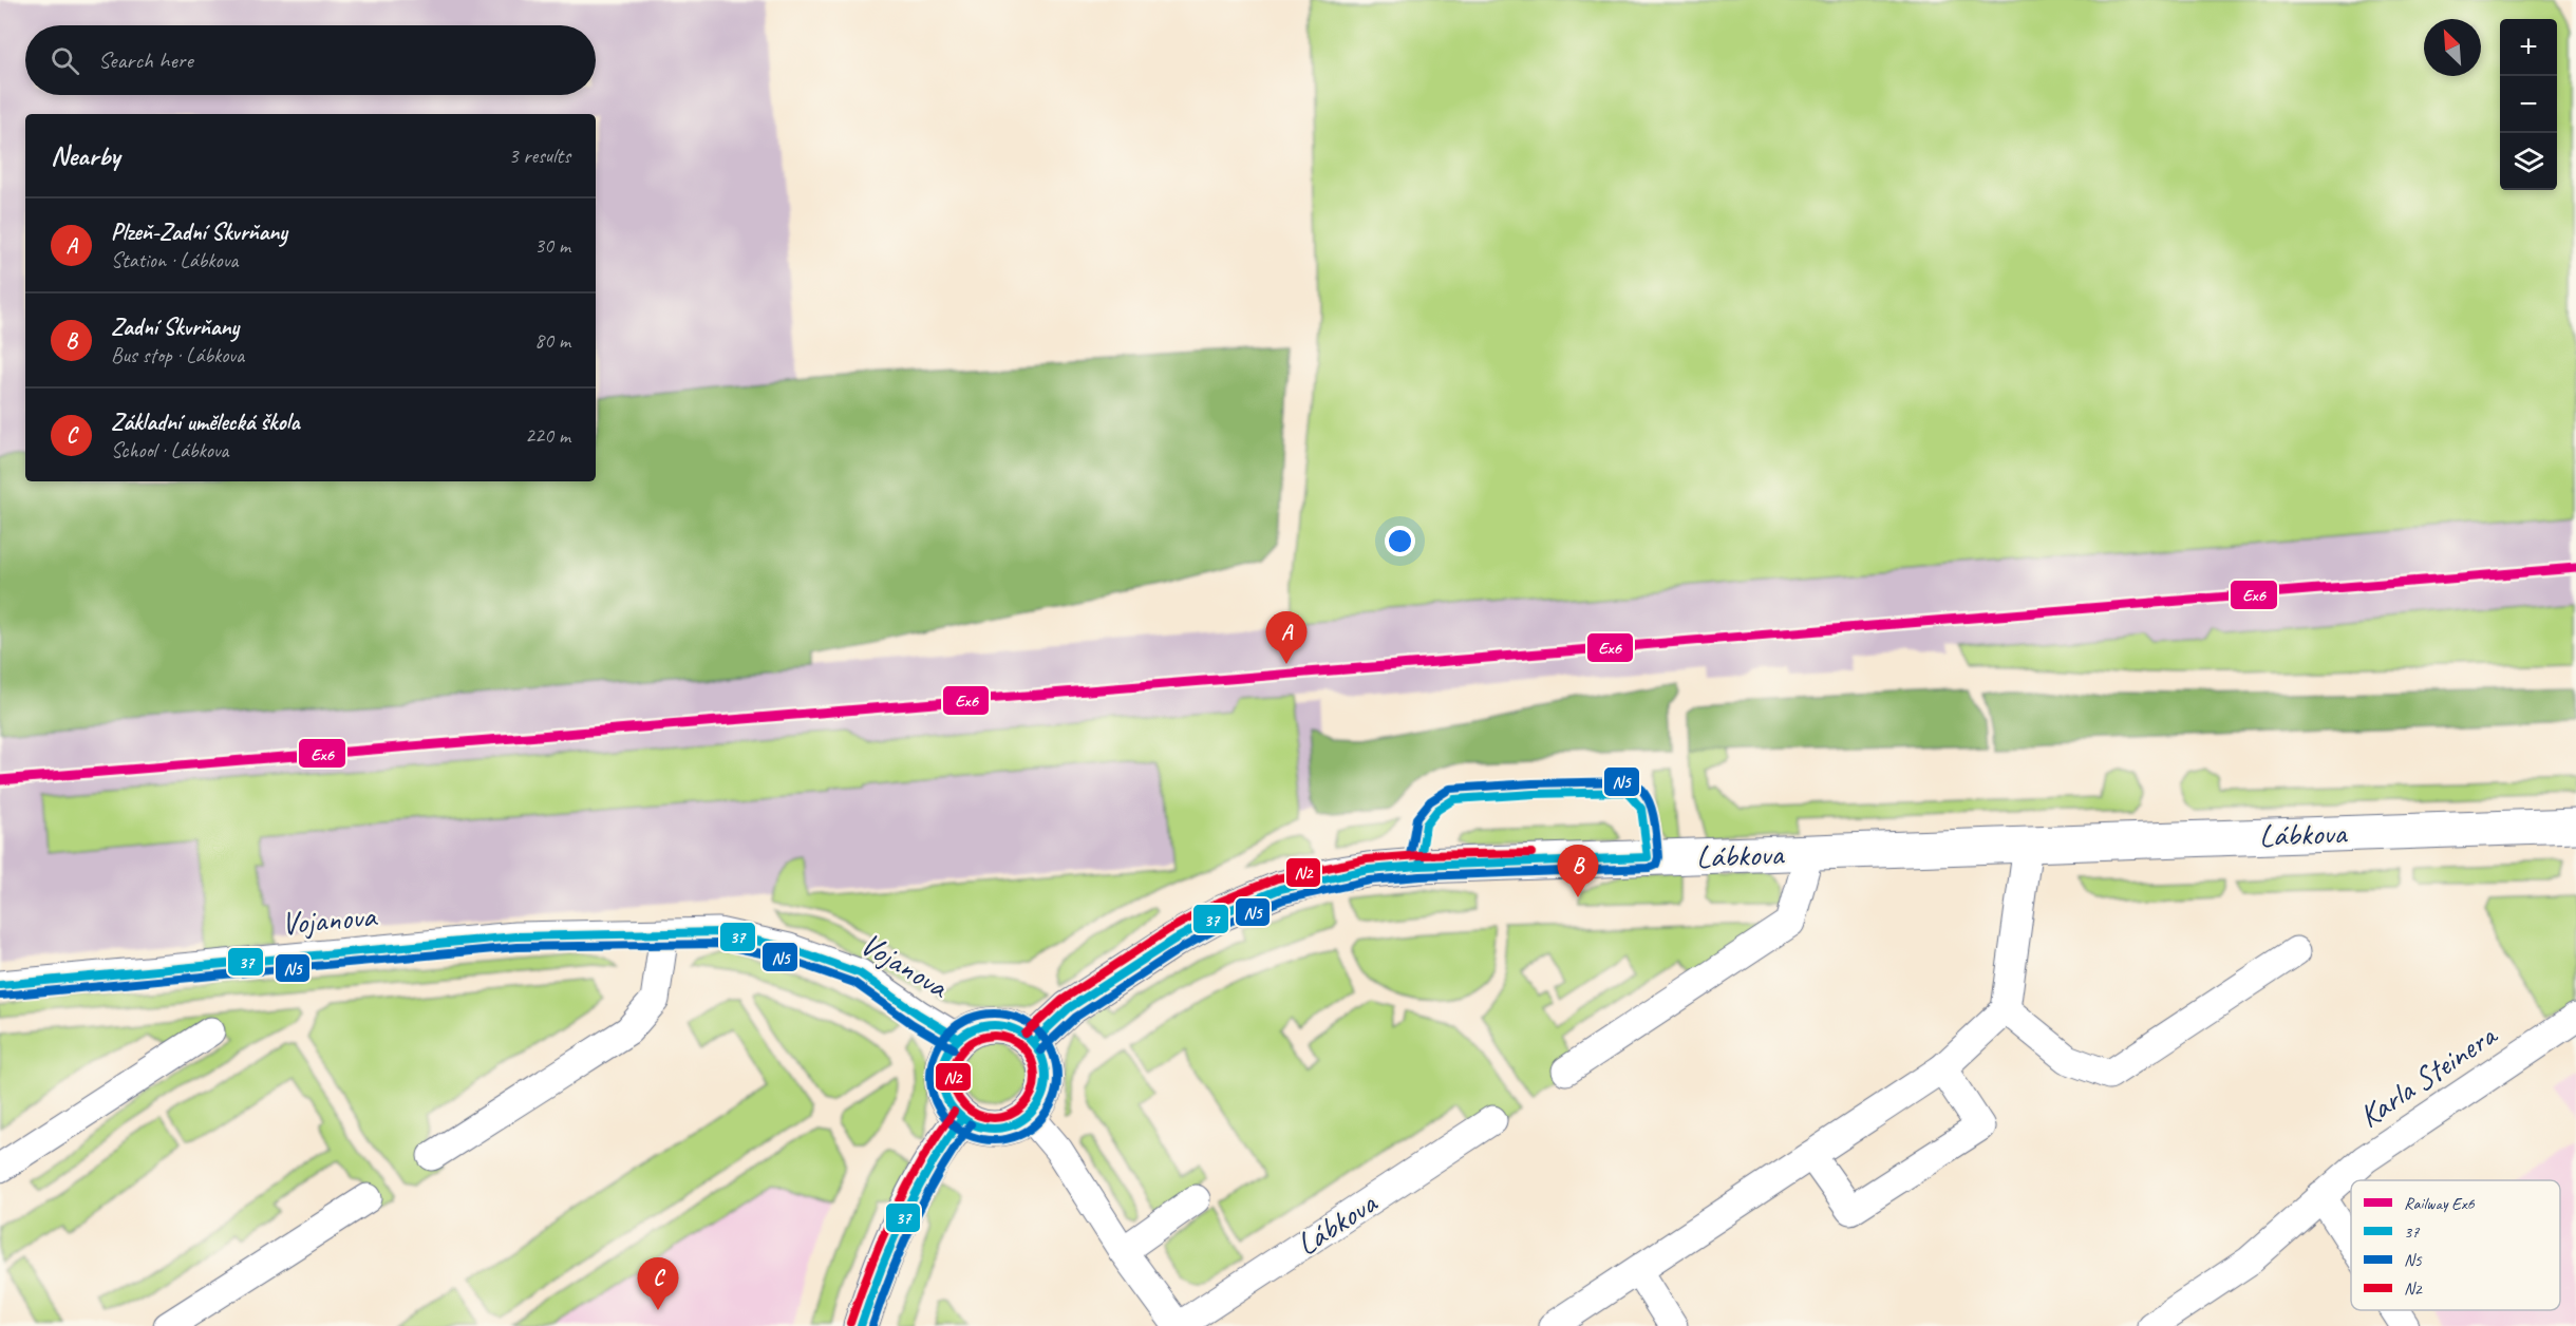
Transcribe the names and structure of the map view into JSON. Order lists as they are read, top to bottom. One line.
{"streets":{"street":["Lábkova","Vojanova","Karla Steinera"]},"crossings":[["Lábkova","Vojanova"]],"lines":["rail line Ex6","transit line N5","transit line 37","transit line N2"],"legend":["Railway Ex6","37","N5","N2"],"north":"top left","page":{"map_buttons":["+","−"],"search":"Search here","heading":["Nearby","3 results"],"list":[{"mark":"A","name":"Plzeň-Zadní Skvrňany","note":"Station · Lábkova","value":"30 m"},{"mark":"B","name":"Zadní Skvrňany","note":"Bus stop · Lábkova","value":"80 m"},{"mark":"C","name":"Základní umělecká škola","note":"School · Lábkova","value":"220 m"}],"pins":["A","B","C"]}}
